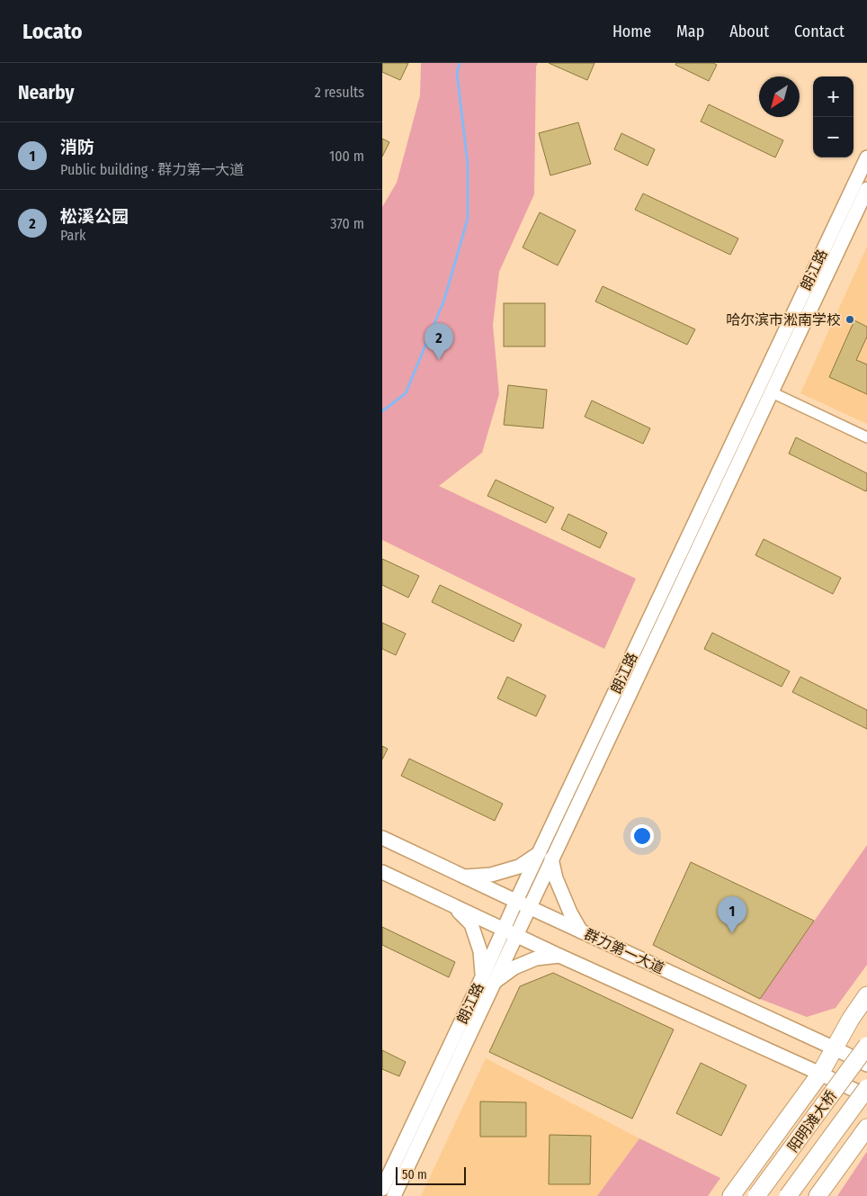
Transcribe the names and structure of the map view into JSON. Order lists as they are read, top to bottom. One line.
{"streets":{"highway":["阳明滩大桥"],"main road":["朗江路","群力第一大道"]},"crossings":[["朗江路","群力第一大道"]],"places":["哈尔滨市淞南学校"],"scale_bar":"50 m","north":"bottom left","page":{"header":"Locato","nav":["Home","Map","About","Contact"],"heading":["Nearby","2 results"],"map_buttons":["+","−"],"list":[{"mark":"1","name":"消防","note":"Public building · 群力第一大道","value":"100 m"},{"mark":"2","name":"松溪公园","note":"Park","value":"370 m"}],"pins":["2","1"],"scale":"50 m"}}
